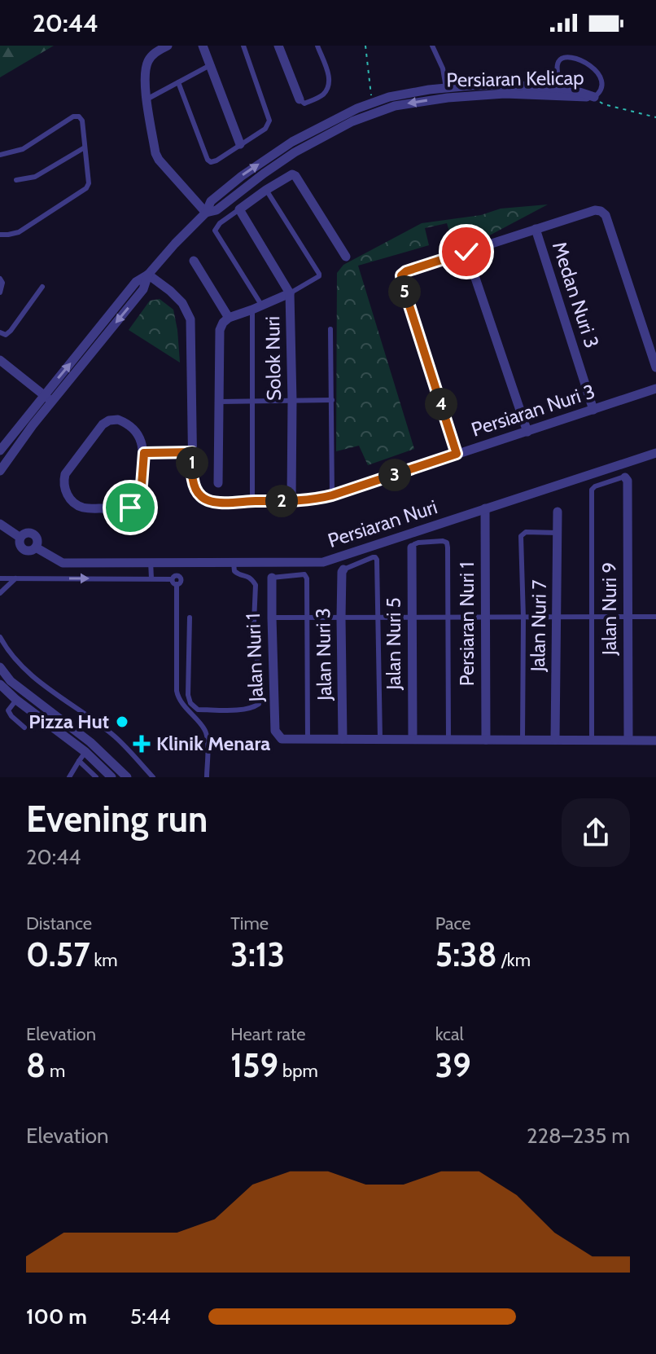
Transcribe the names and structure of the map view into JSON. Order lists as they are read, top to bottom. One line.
{"streets":{"street":["Persiaran Kelicap","Medan Nuri 3","Solok Nuri","Persiaran Nuri 3","Persiaran Nuri","Jalan Nuri 9","Persiaran Nuri 1","Jalan Nuri 7","Jalan Nuri 5","Jalan Nuri 3","Jalan Nuri 1"]},"crossings":[["Persiaran Kelicap","Persiaran Nuri 3"],["Medan Nuri 3","Persiaran Nuri 3"],["Solok Nuri","Persiaran Nuri 3"],["Persiaran Nuri","Persiaran Nuri 1"]],"places":{"other":["Pizza Hut"],"health":["Klinik Menara"]},"page":{"status":"20:44","pins":["5","4","1","3","2"],"heading":["Evening run","20:44"],"stats":[["Distance","0.57 km"],["Time","3:13"],["Pace","5:38 /km"],["Elevation","8 m"],["Heart rate","159 bpm"],["kcal","39"]],"chart":["Elevation","228–235 m"],"list":[{"name":"100 m","note":"5:44"}]}}
